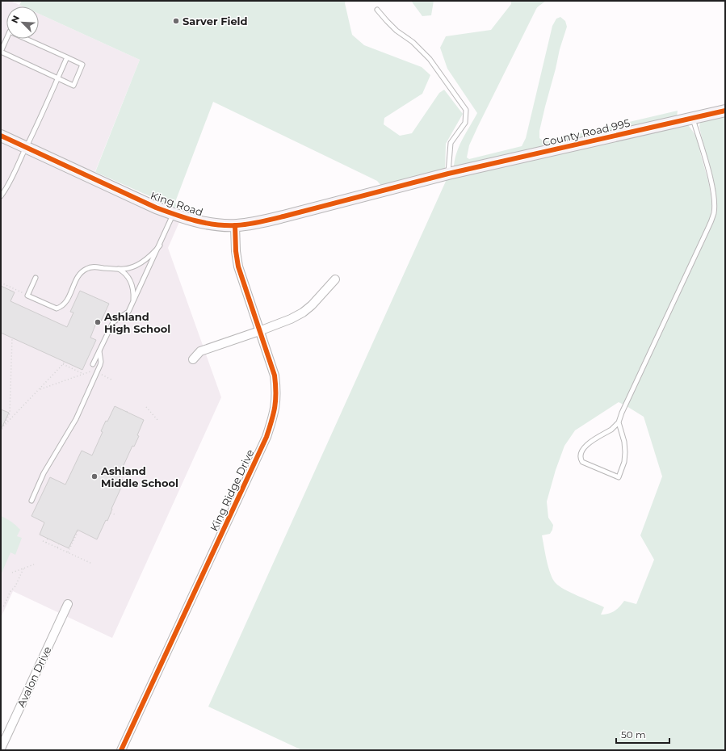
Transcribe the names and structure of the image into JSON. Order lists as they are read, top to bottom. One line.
{"streets":{"street":["County Road 995","King Road","King Ridge Drive","Avalon Drive"]},"crossings":[["County Road 995","King Road"],["King Road","King Ridge Drive"]],"places":["Sarver Field","Ashland High School","Ashland Middle School"],"scale_bar":"50 m","north":"top left"}
